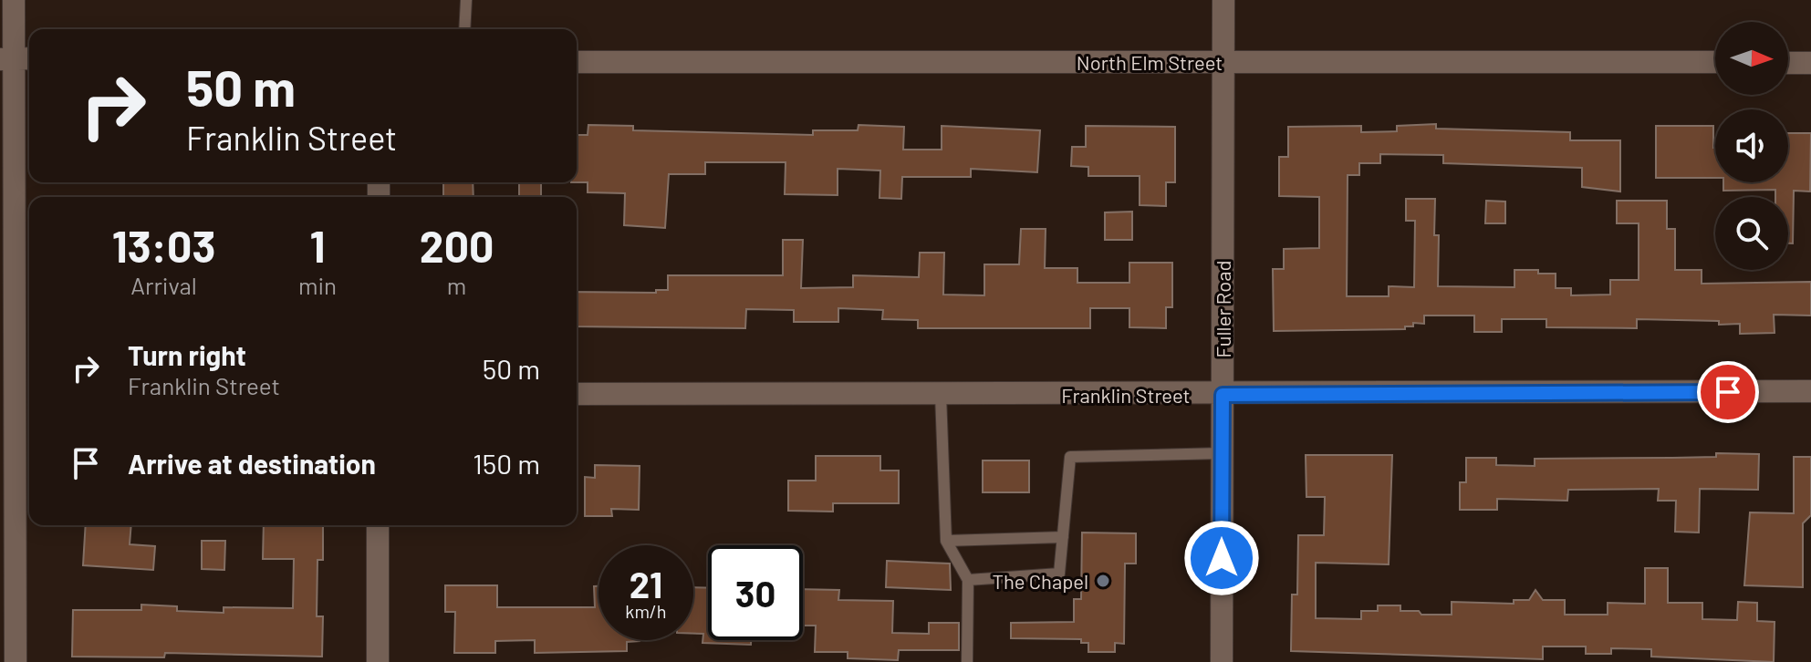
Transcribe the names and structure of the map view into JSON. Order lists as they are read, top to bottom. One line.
{"streets":{"street":["North Elm Street","Fuller Road","Franklin Street"]},"crossings":[["North Elm Street","Fuller Road"],["Fuller Road","Franklin Street"]],"places":["The Chapel"],"north":"right","page":{"turn":["50 m","Franklin Street"],"eta":["13:03","Arrival","1","min","200","m"],"list":[{"name":"Turn right","note":"Franklin Street","value":"50 m"},{"name":"Arrive at destination","value":"150 m"}],"speed":"21 km/h","limit":"30"}}
